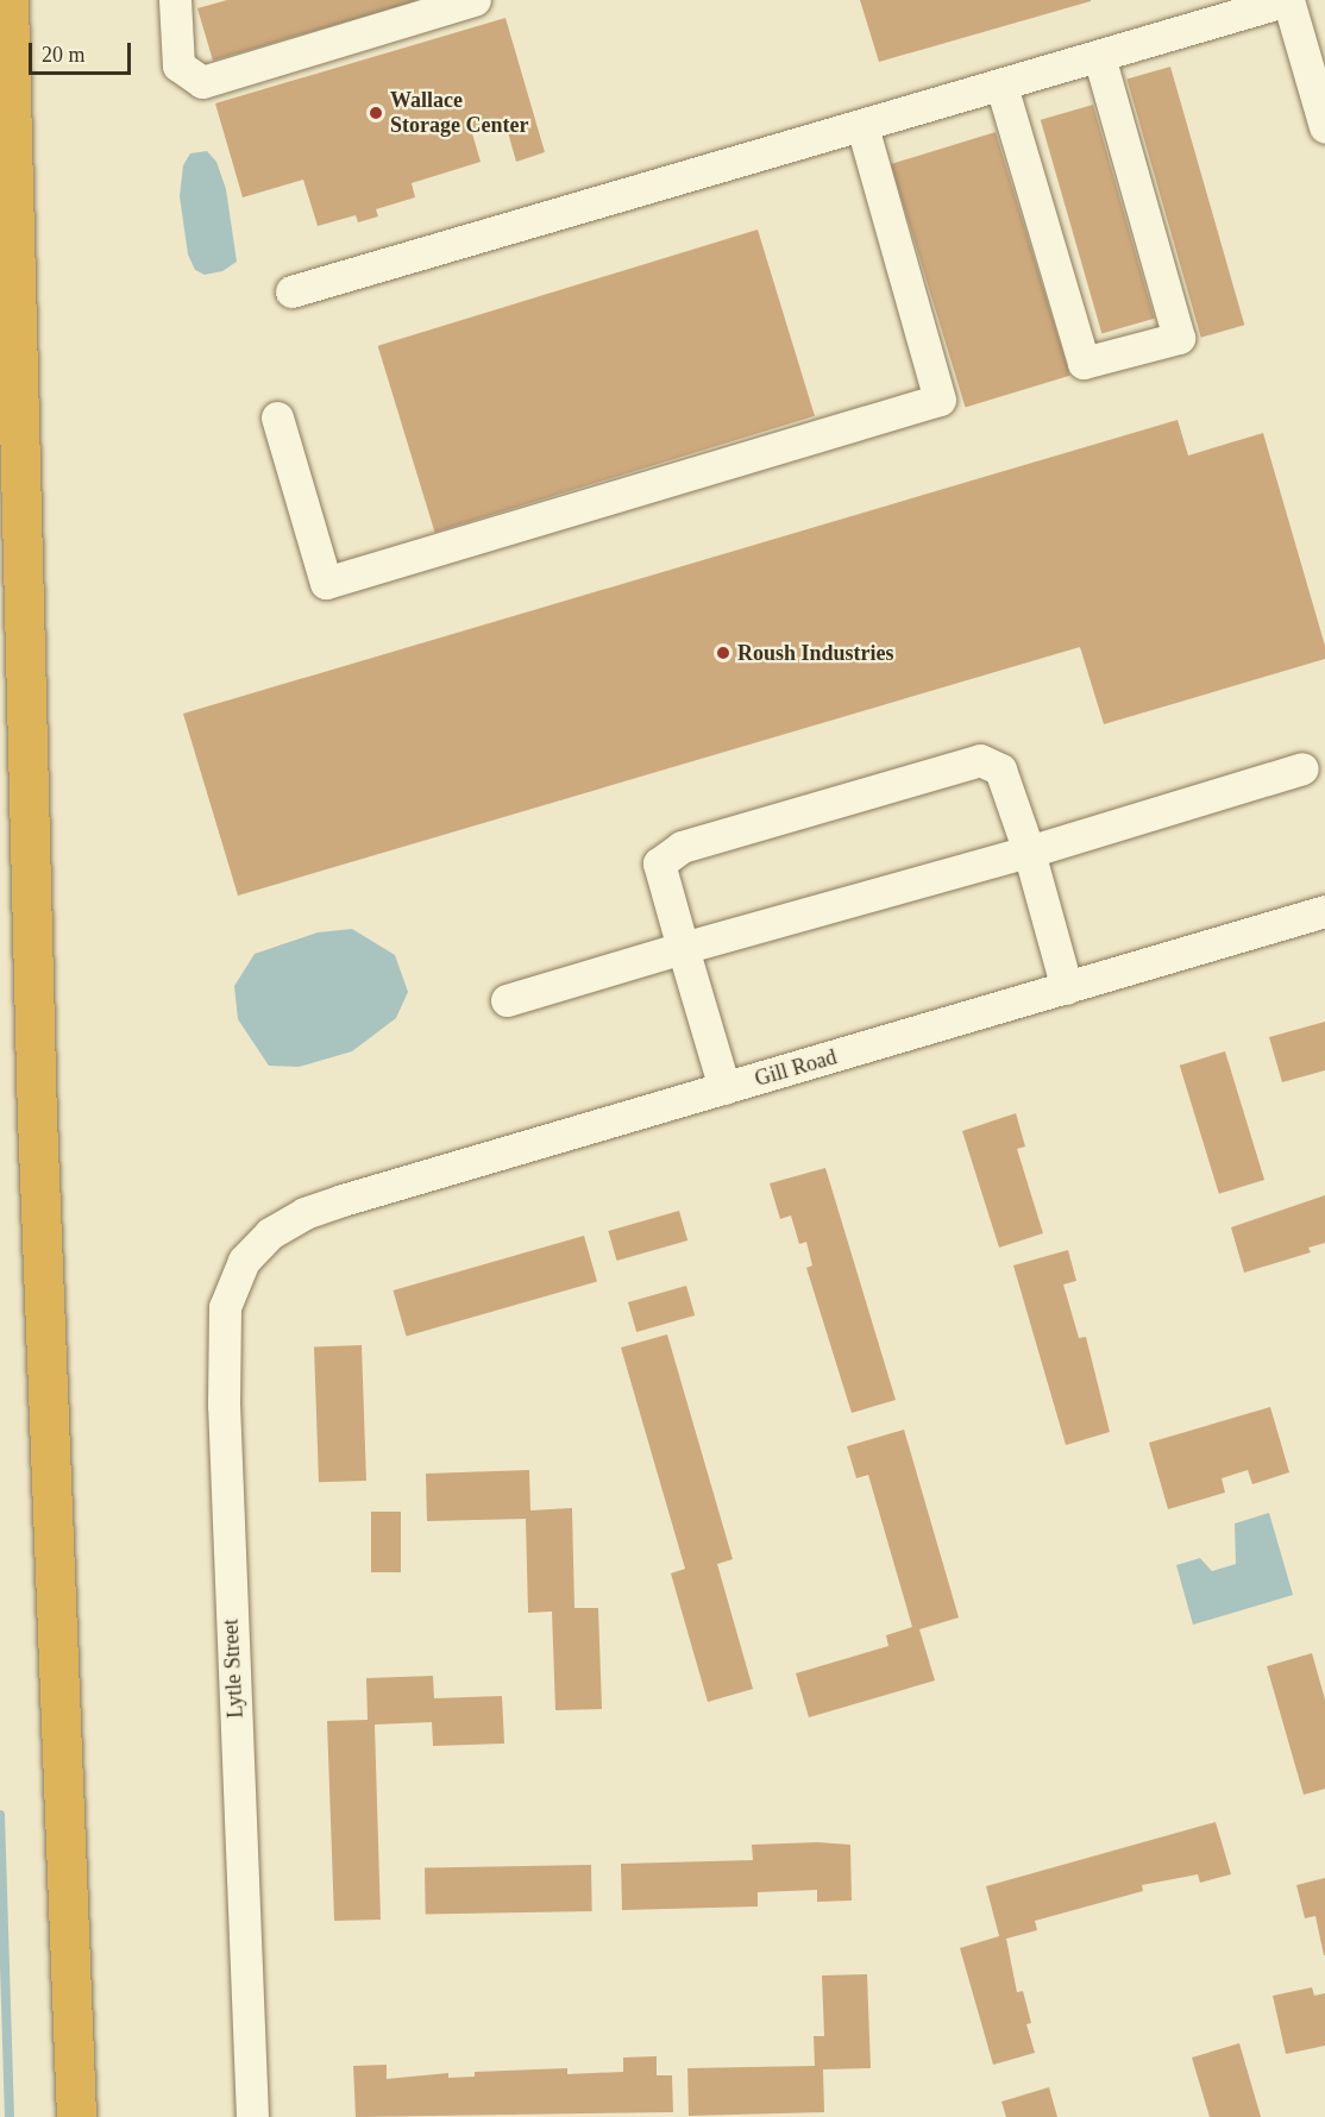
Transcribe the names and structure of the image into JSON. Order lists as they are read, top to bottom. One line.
{"streets":{"street":["Gill Road","Lytle Street"]},"crossings":[["Gill Road","Lytle Street"]],"places":["Wallace Storage Center","Roush Industries"],"scale_bar":"20 m"}
